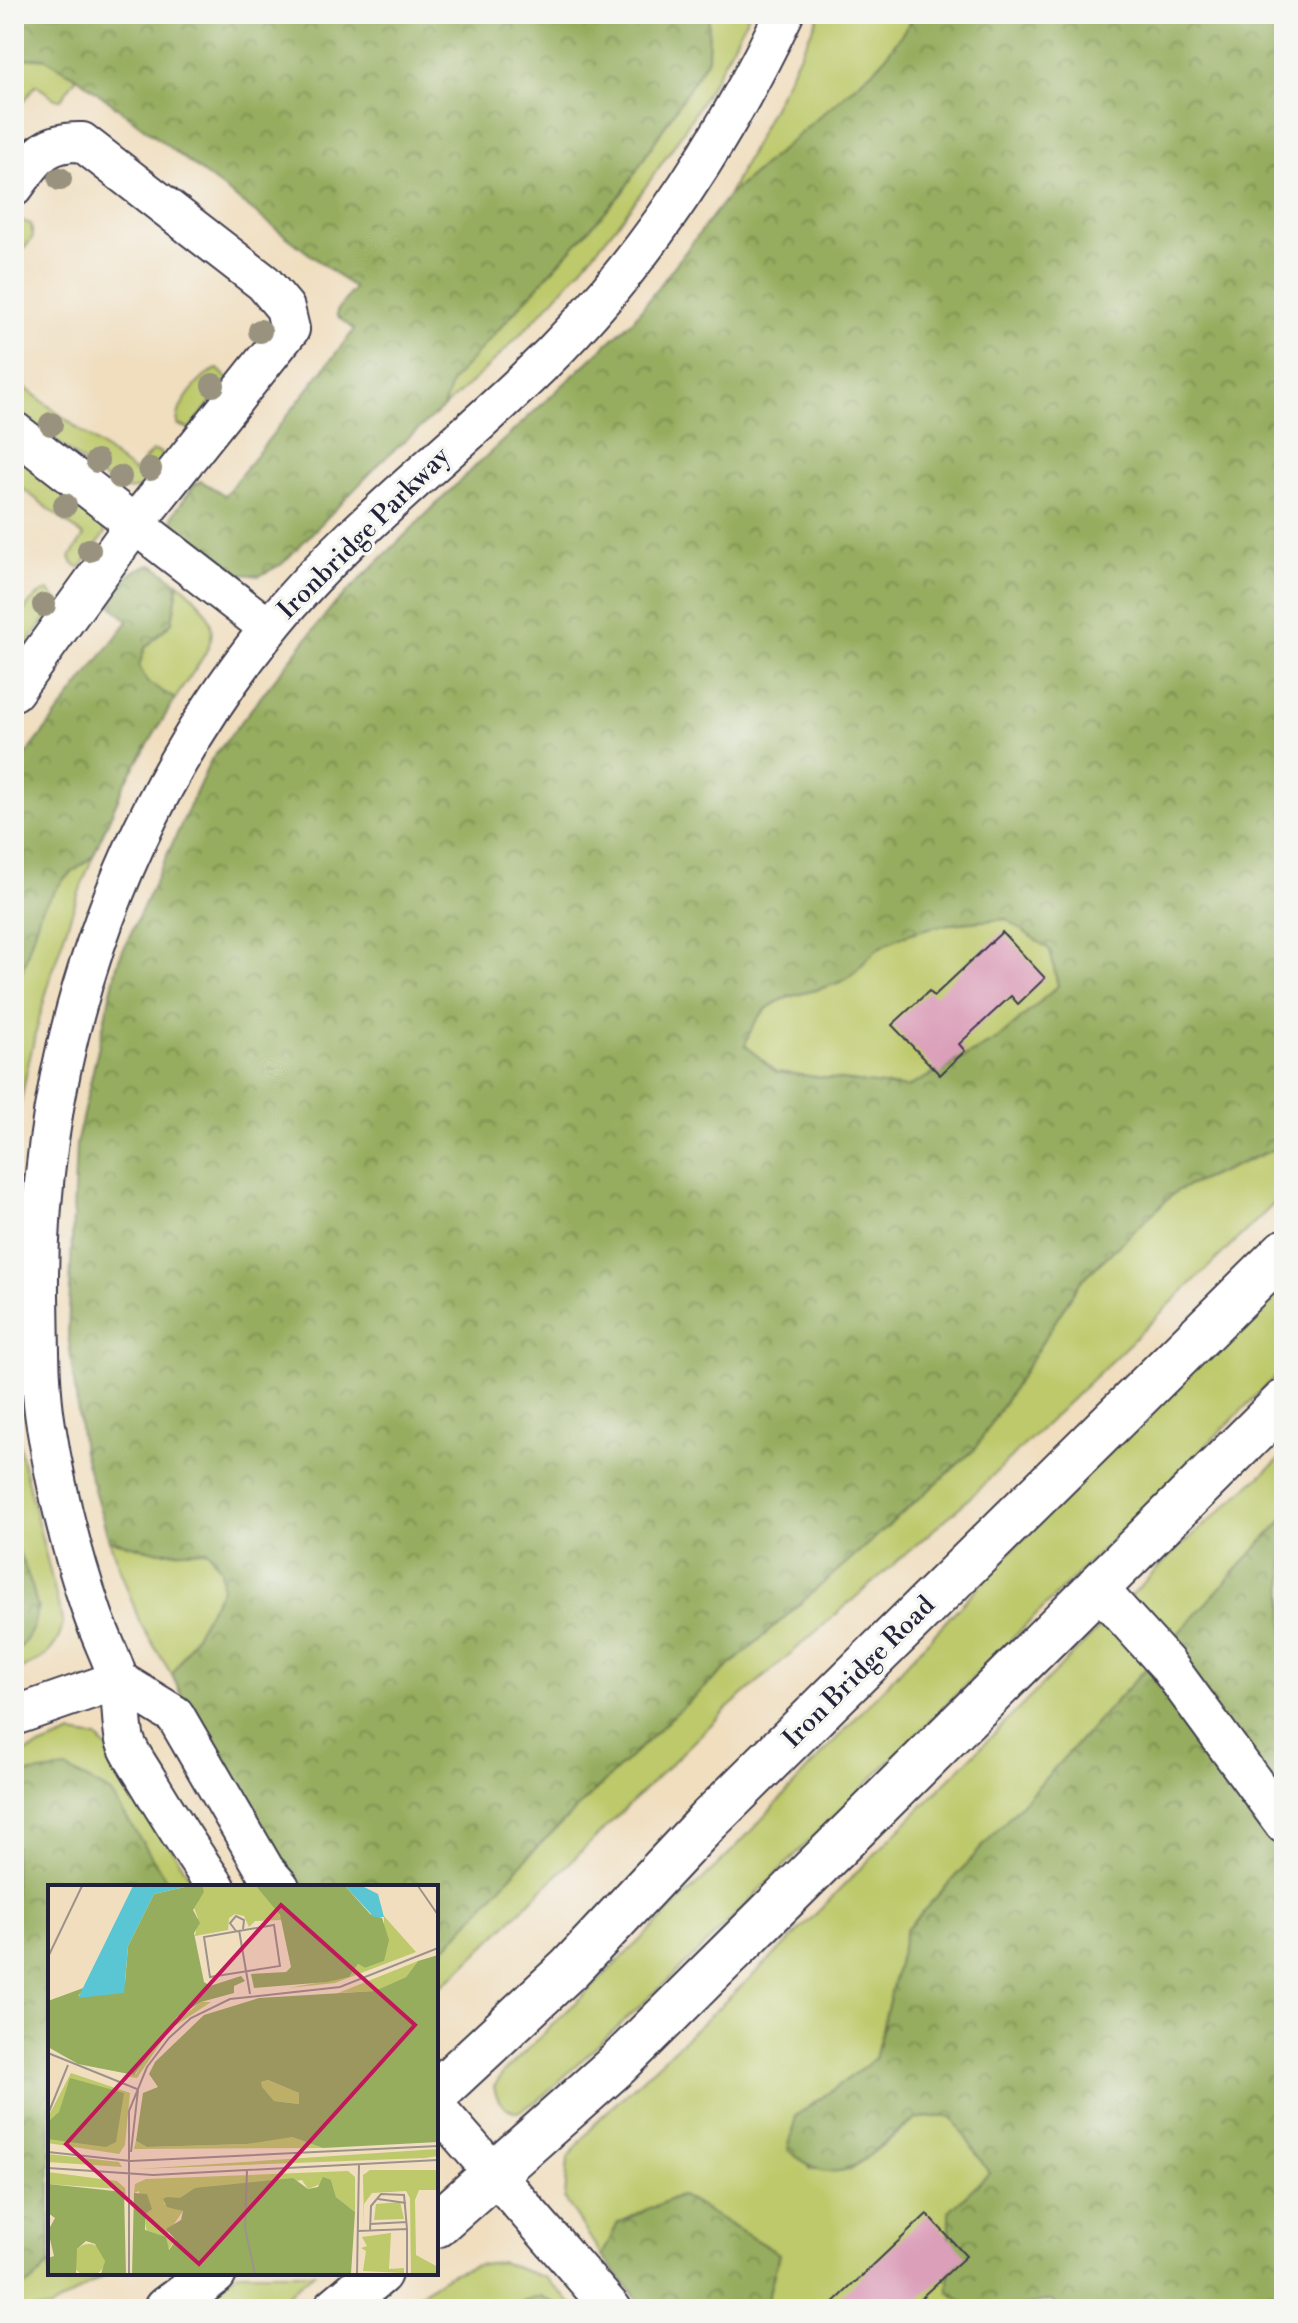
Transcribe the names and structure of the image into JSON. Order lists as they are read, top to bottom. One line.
{"streets":{"main road":["Iron Bridge Road"],"street":["Ironbridge Parkway"]}}
